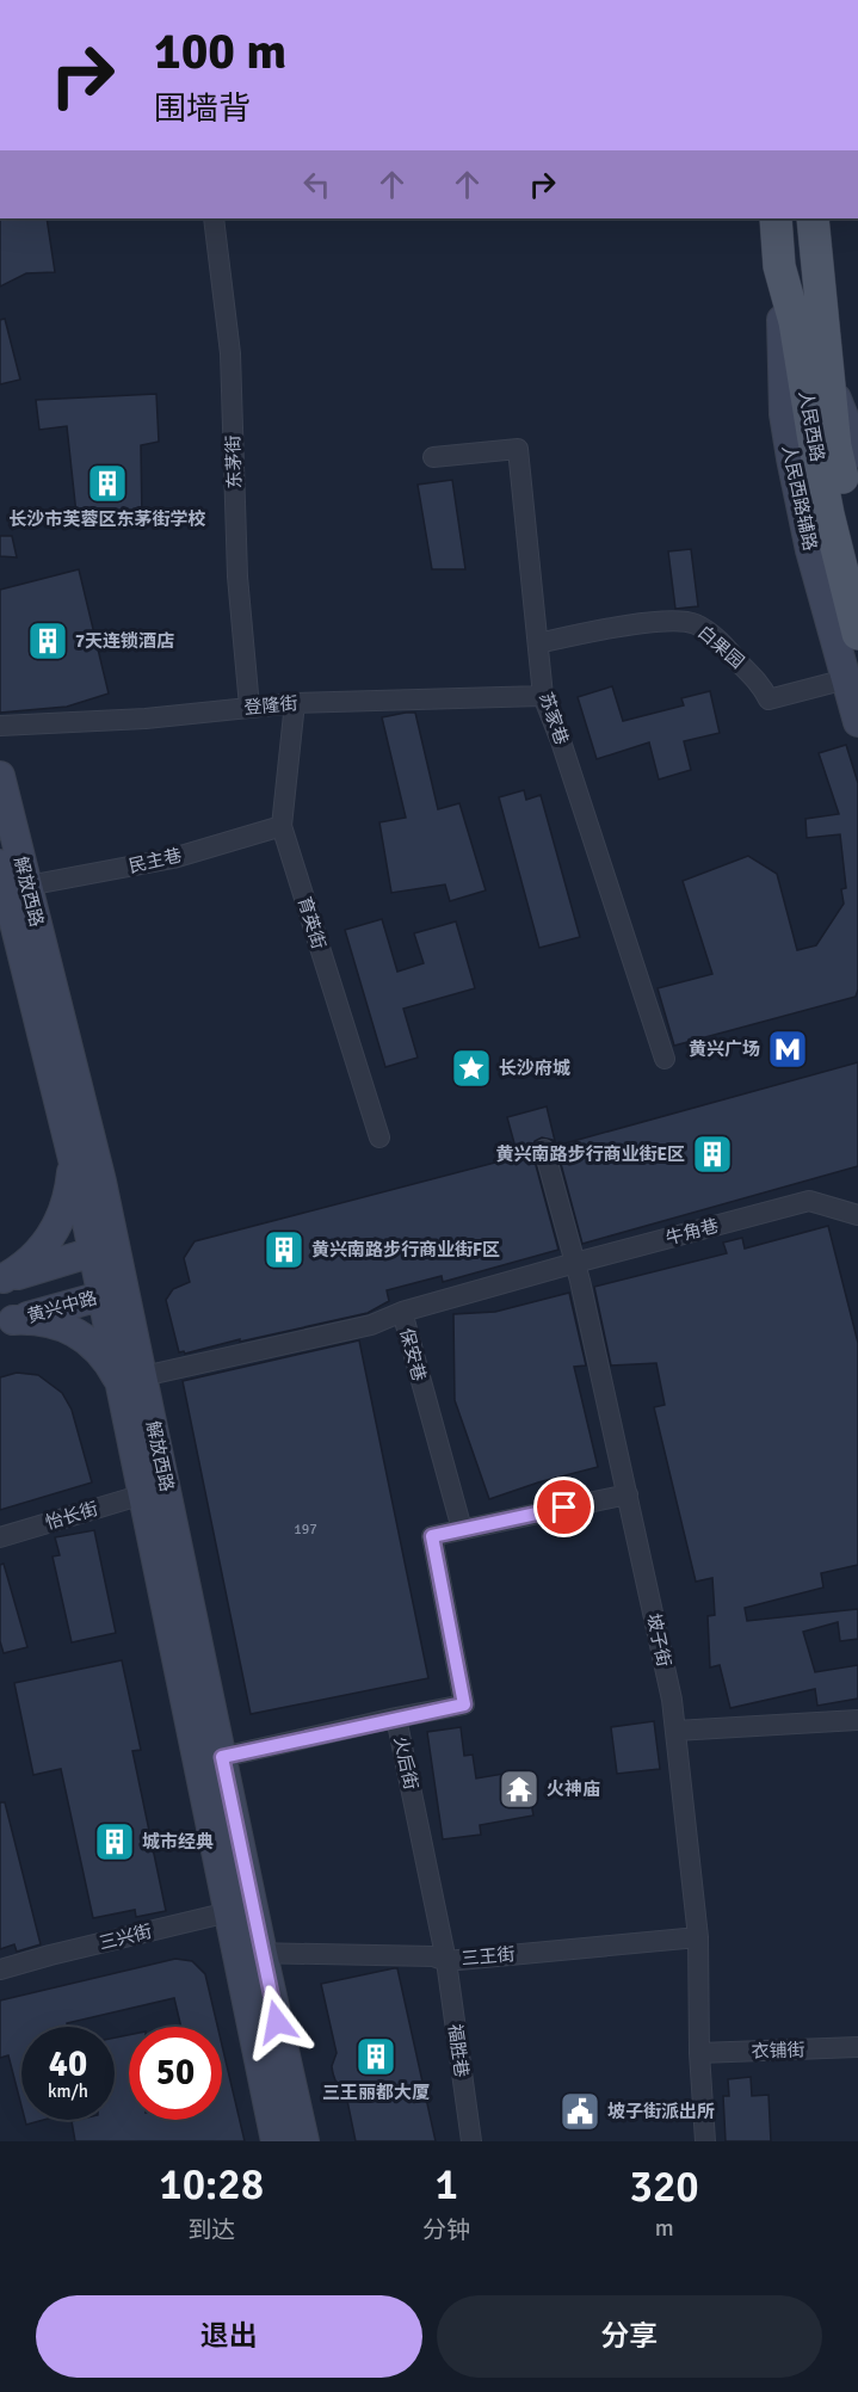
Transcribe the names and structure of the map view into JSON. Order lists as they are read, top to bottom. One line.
{"streets":{"main road":["人民西路","人民西路辅路","解放西路","黄兴中路"],"street":["东茅街","白果园","登隆街","苏家巷","民主巷","育英街","牛角巷","保安巷","怡长街","坡子街","火后街","三兴街","三王街","福胜巷","衣铺街"]},"crossings":[["人民西路","人民西路辅路"],["东茅街","登隆街"],["人民西路辅路","白果园"],["白果园","苏家巷"],["登隆街","苏家巷"],["登隆街","育英街"],["民主巷","解放西路"],["民主巷","育英街"],["解放西路","黄兴中路"],["解放西路","怡长街"],["解放西路","三兴街"],["解放西路","三王街"],["牛角巷","保安巷"],["牛角巷","坡子街"],["保安巷","坡子街"],["保安巷","火后街"],["坡子街","三王街"],["坡子街","衣铺街"],["火后街","三王街"],["火后街","福胜巷"],["三王街","福胜巷"]],"places":{"building":["长沙市芙蓉区东茅街学校","7天连锁酒店","黄兴南路步行商业街E区","黄兴南路步行商业街F区","城市经典","三王丽都大厦"],"metro station":["黄兴广场"],"place":["长沙府城"],"temple":["火神庙"],"public building":["坡子街派出所"]},"house_numbers":["197"],"page":{"turn":["100 m","围墙背"],"speed":"40 km/h","limit":"50","eta":["10:28","到达","1","分钟","320","m"],"buttons":["退出","分享"]}}
